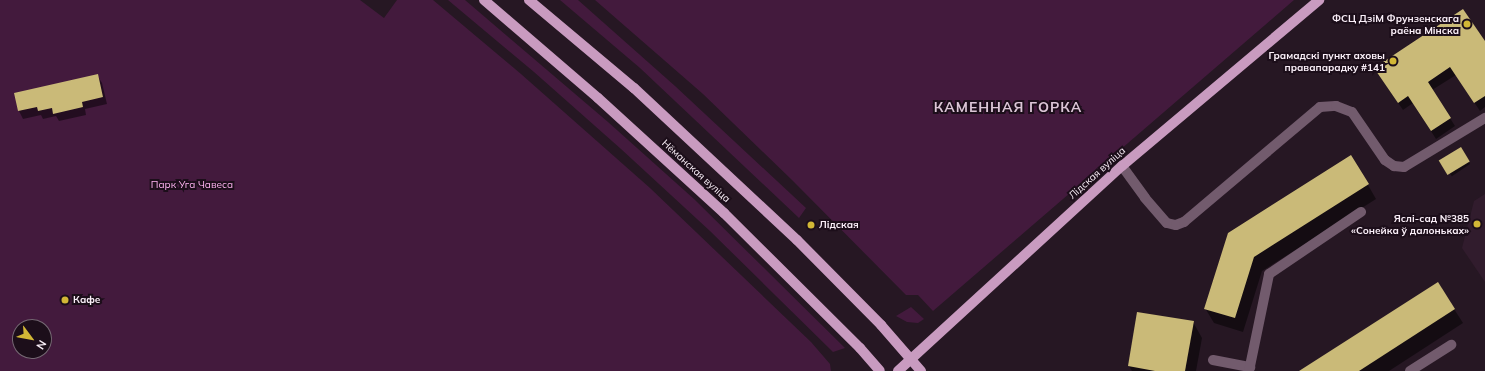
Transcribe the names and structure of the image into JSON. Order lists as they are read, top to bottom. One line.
{"streets":{"main road":["Нёманская вуліца","Лідская вуліца"]},"crossings":[["Нёманская вуліца","Лідская вуліца"]],"districts":["КАМЕННАЯ ГОРКА"],"parks":["Парк Уга Чавеса"],"places":["ФСЦ ДзіМ Фрунзенскага раёна Мінска","Грамадскі пункт аховы правапарадку #141","Яслі-сад №385 «Сонейка ў далоньках»","Лідская","Кафе"],"north":"bottom right"}
